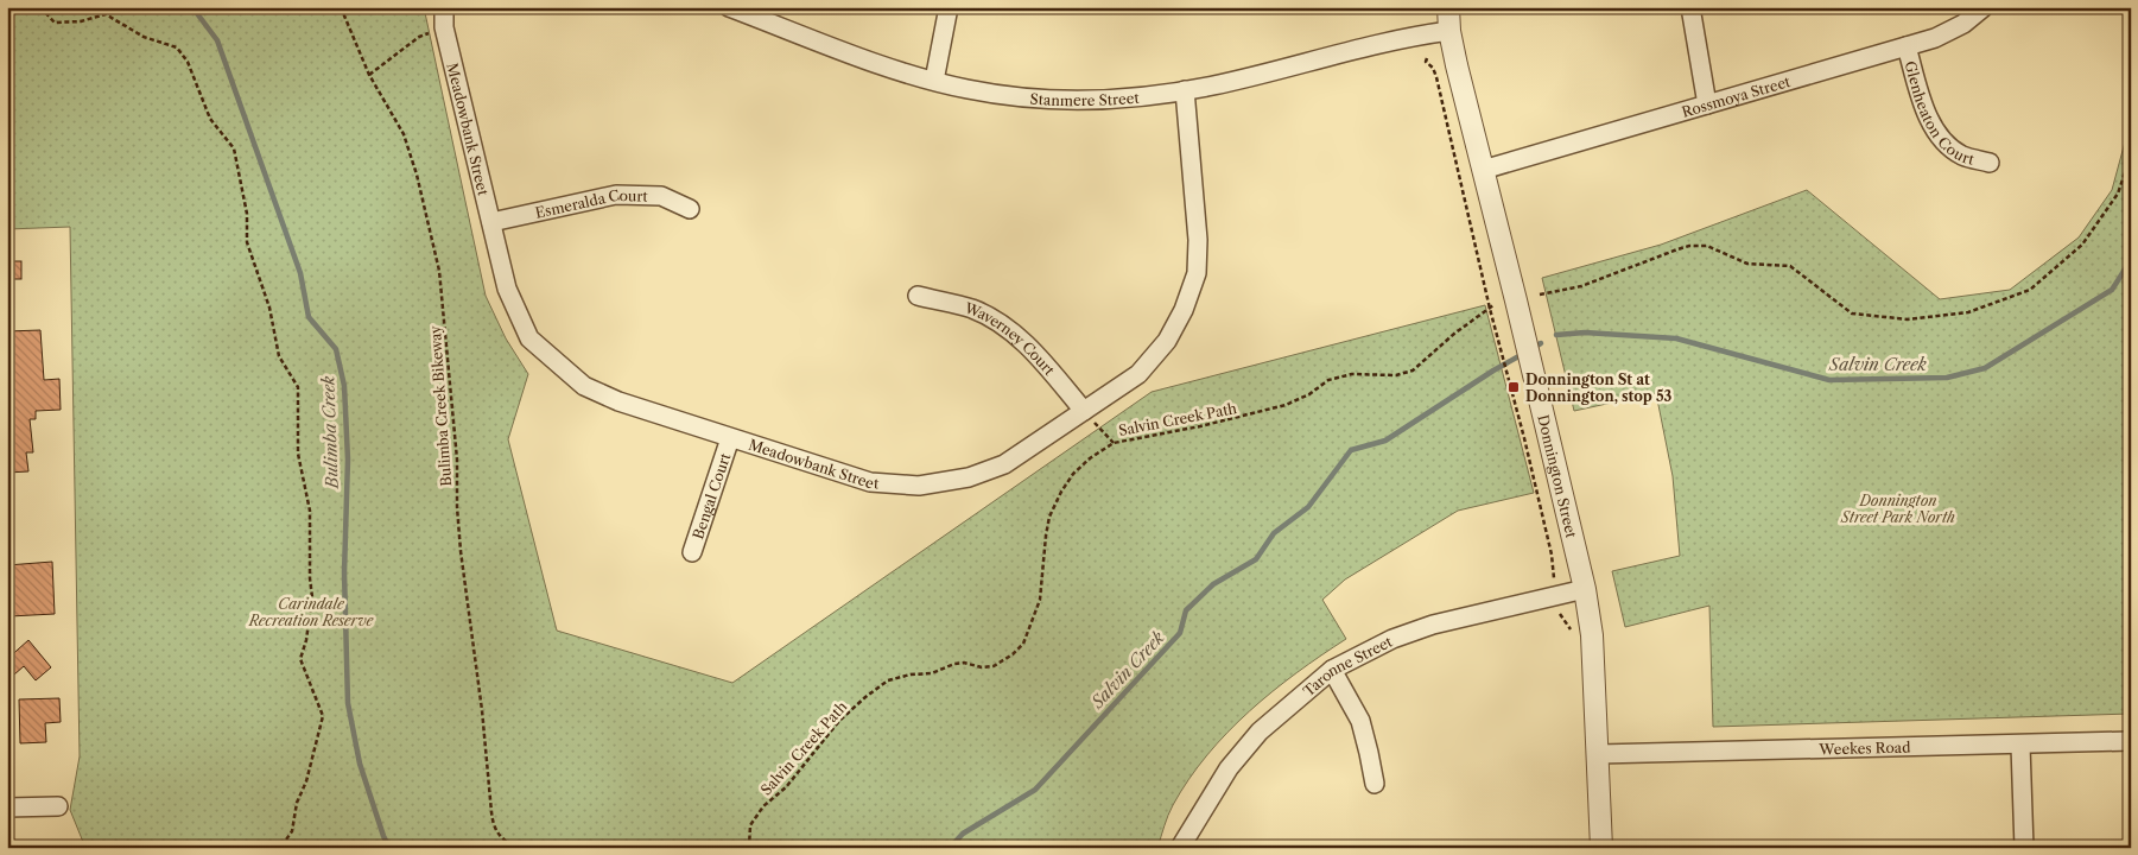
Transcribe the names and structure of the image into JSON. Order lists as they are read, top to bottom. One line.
{"streets":{"street":["Stanmere Street","Rossmoya Street","Glenheaton Court","Meadowbank Street","Esmeralda Court","Waverney Court","Donnington Street","Bengal Court","Taronne Street","Weekes Road"],"path":["Bulimba Creek Bikeway","Salvin Creek Path"]},"crossings":[["Stanmere Street","Meadowbank Street"],["Stanmere Street","Donnington Street"],["Rossmoya Street","Glenheaton Court"],["Rossmoya Street","Donnington Street"],["Meadowbank Street","Esmeralda Court"],["Meadowbank Street","Waverney Court"],["Meadowbank Street","Bengal Court"],["Donnington Street","Taronne Street"],["Donnington Street","Weekes Road"]],"water":["Salvin Creek","Bulimba Creek"],"parks":["Donnington Street Park North","Carindale Recreation Reserve"],"places":{"transit":["Donnington St at Donnington, stop 53"]}}
